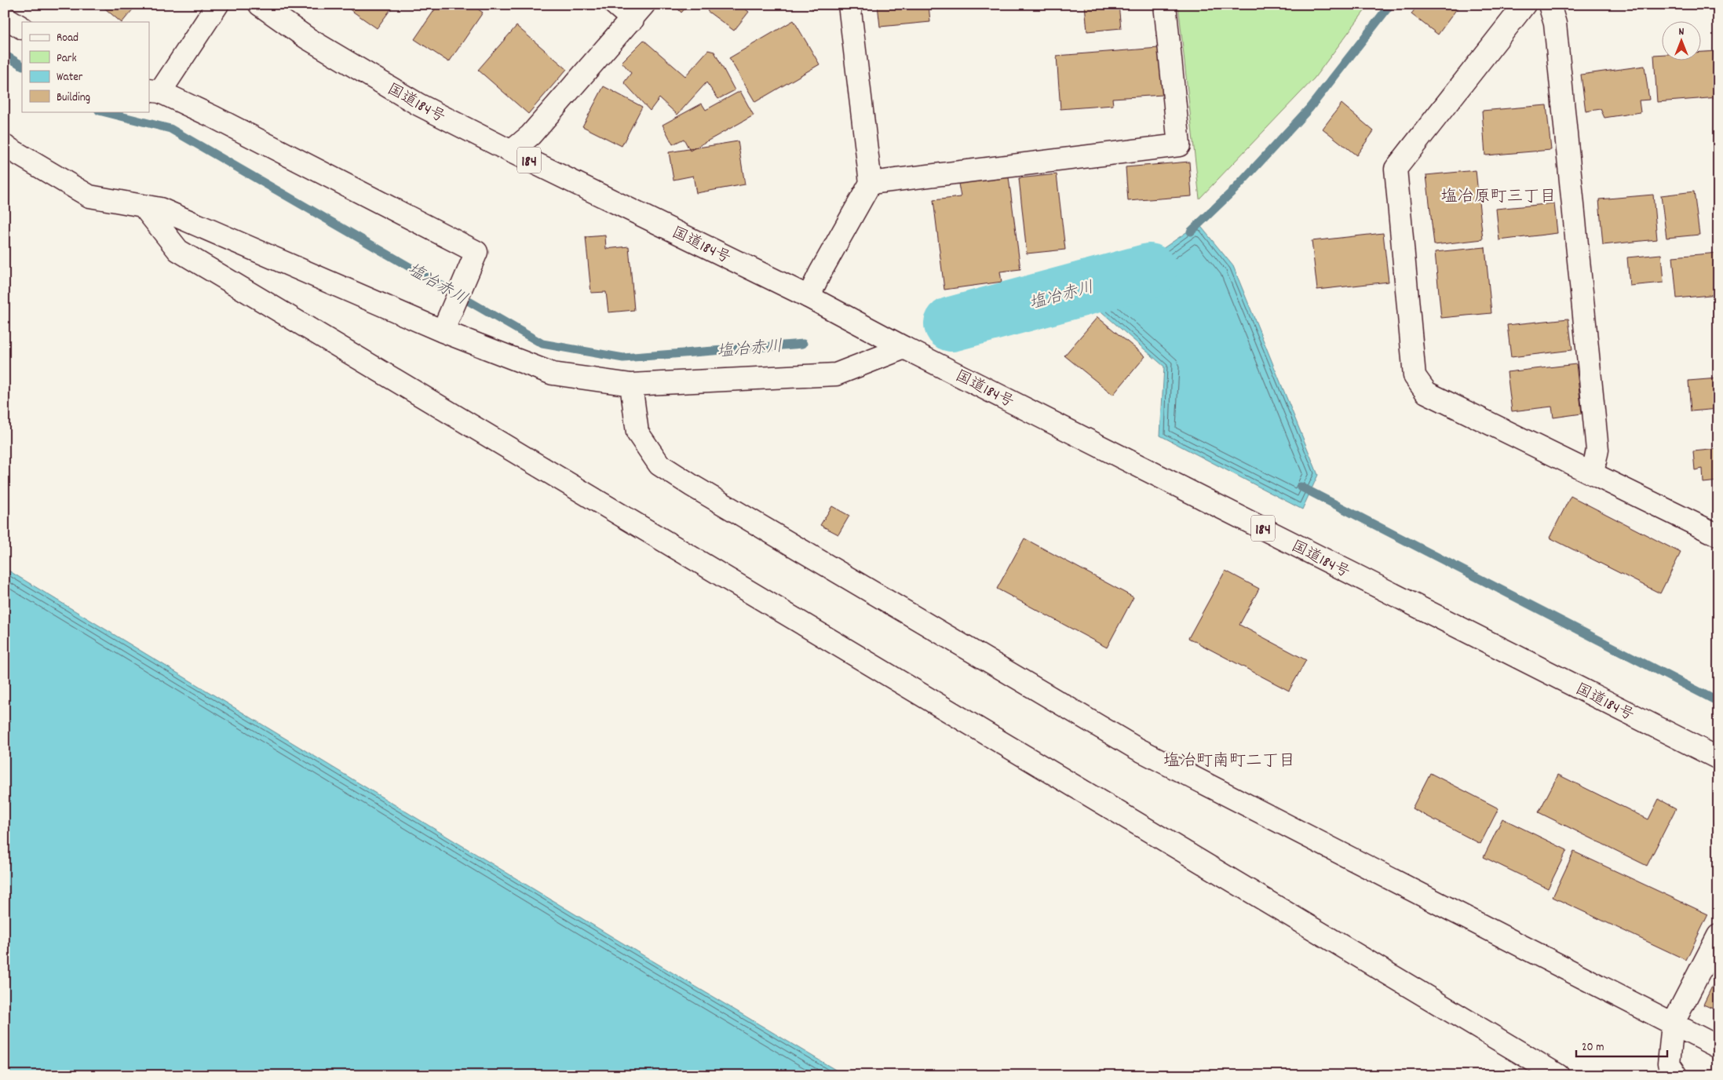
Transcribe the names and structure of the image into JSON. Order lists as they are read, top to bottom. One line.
{"streets":{"main road":["国道184号","184"]},"districts":["塩冶原町三丁目","塩冶町南町二丁目"],"water":["塩冶赤川"],"legend":["Road","Park","Water","Building"],"scale_bar":"20 m","north":"top"}
